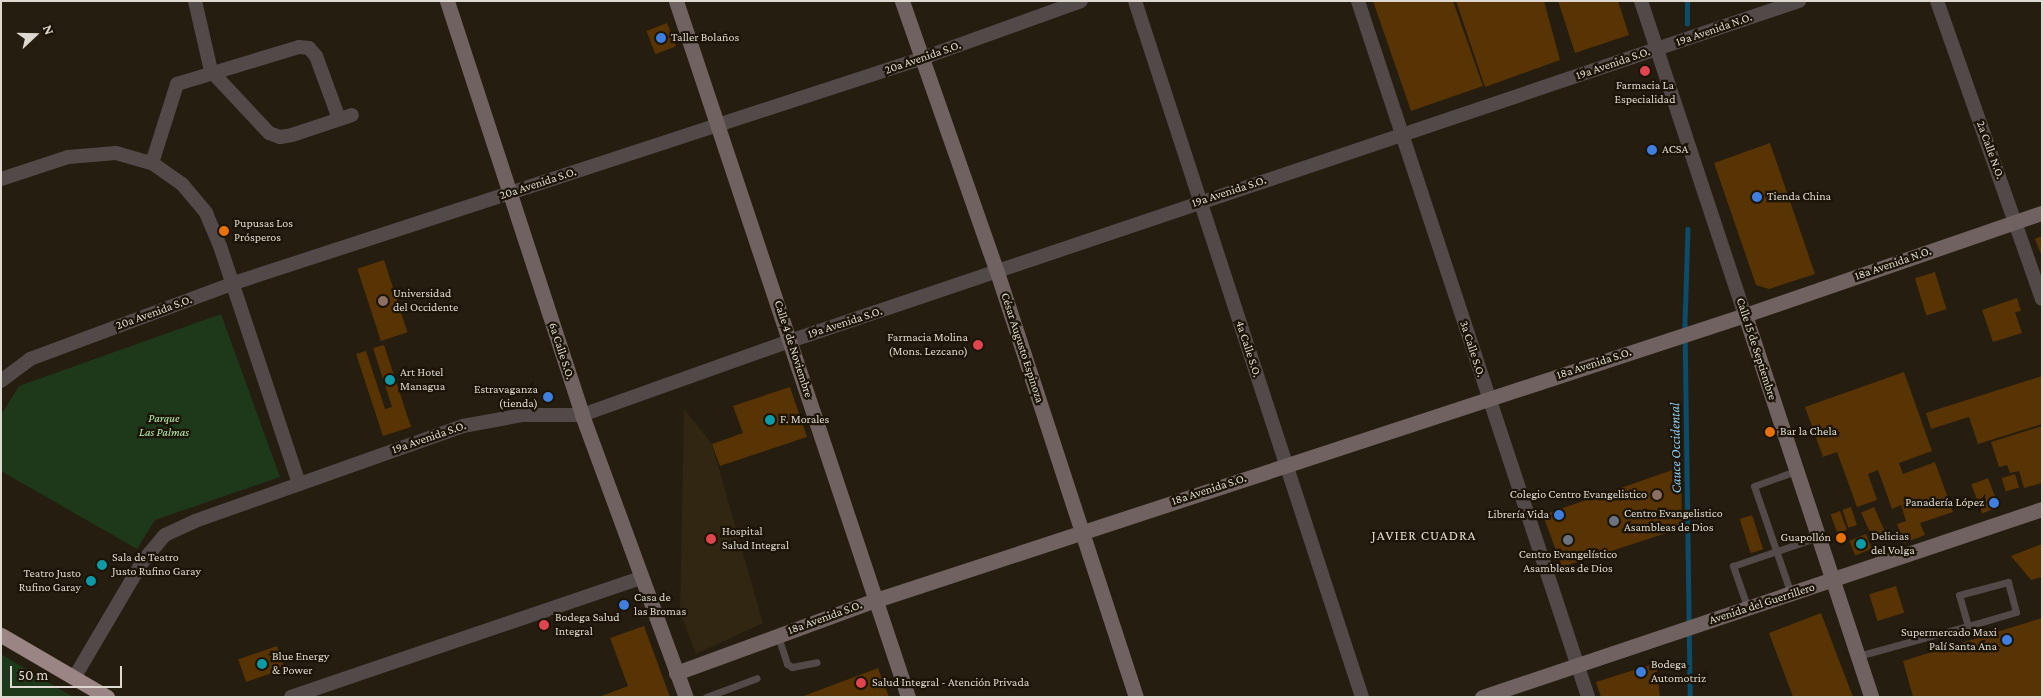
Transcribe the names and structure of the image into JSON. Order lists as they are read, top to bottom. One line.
{"streets":{"street":["19a Avenida N.O.","20a Avenida S.O.","19a Avenida S.O.","2a Calle N.O.","18a Avenida N.O.","César Augusto Espinoza","Calle 4 de Noviembre","4a Calle S.O.","3a Calle S.O.","Calle 15 de Septiembre","6a Calle S.O.","18a Avenida S.O.","Avenida del Guerrillero"]},"crossings":[["19a Avenida N.O.","19a Avenida S.O."],["19a Avenida N.O.","Calle 15 de Septiembre"],["20a Avenida S.O.","César Augusto Espinoza"],["20a Avenida S.O.","Calle 4 de Noviembre"],["20a Avenida S.O.","6a Calle S.O."],["19a Avenida S.O.","César Augusto Espinoza"],["19a Avenida S.O.","Calle 4 de Noviembre"],["19a Avenida S.O.","4a Calle S.O."],["19a Avenida S.O.","3a Calle S.O."],["19a Avenida S.O.","Calle 15 de Septiembre"],["19a Avenida S.O.","6a Calle S.O."],["2a Calle N.O.","18a Avenida N.O."],["18a Avenida N.O.","Calle 15 de Septiembre"],["18a Avenida N.O.","18a Avenida S.O."],["César Augusto Espinoza","18a Avenida S.O."],["Calle 4 de Noviembre","18a Avenida S.O."],["4a Calle S.O.","18a Avenida S.O."],["3a Calle S.O.","18a Avenida S.O."],["3a Calle S.O.","Avenida del Guerrillero"],["Calle 15 de Septiembre","18a Avenida S.O."],["Calle 15 de Septiembre","Avenida del Guerrillero"],["6a Calle S.O.","18a Avenida S.O."]],"districts":["JAVIER CUADRA"],"water":["Cauce Occidental"],"parks":["Parque Las Palmas"],"places":["Taller Bolaños","Farmacia La Especialidad","ACSA","Tienda China","Pupusas Los Prósperos","Universidad del Occidente","Farmacia Molina (Mons. Lezcano)","Art Hotel Managua","Estravaganza (tienda)","F. Morales","Bar la Chela","Colegio Centro Evangelistico","Panadería López","Librería Vida","Centro Evangelistico Asambleas de Dios","Guapollón","Hospital Salud Integral","Centro Evangelístico Asambleas de Dios","Delicias del Volga","Sala de Teatro Justo Rufino Garay","Teatro Justo Rufino Garay","Casa de las Bromas","Bodega Salud Integral","Supermercado Maxi Palí Santa Ana","Blue Energy & Power","Bodega Automotriz","Salud Integral - Atención Privada"],"scale_bar":"50 m","north":"right"}
